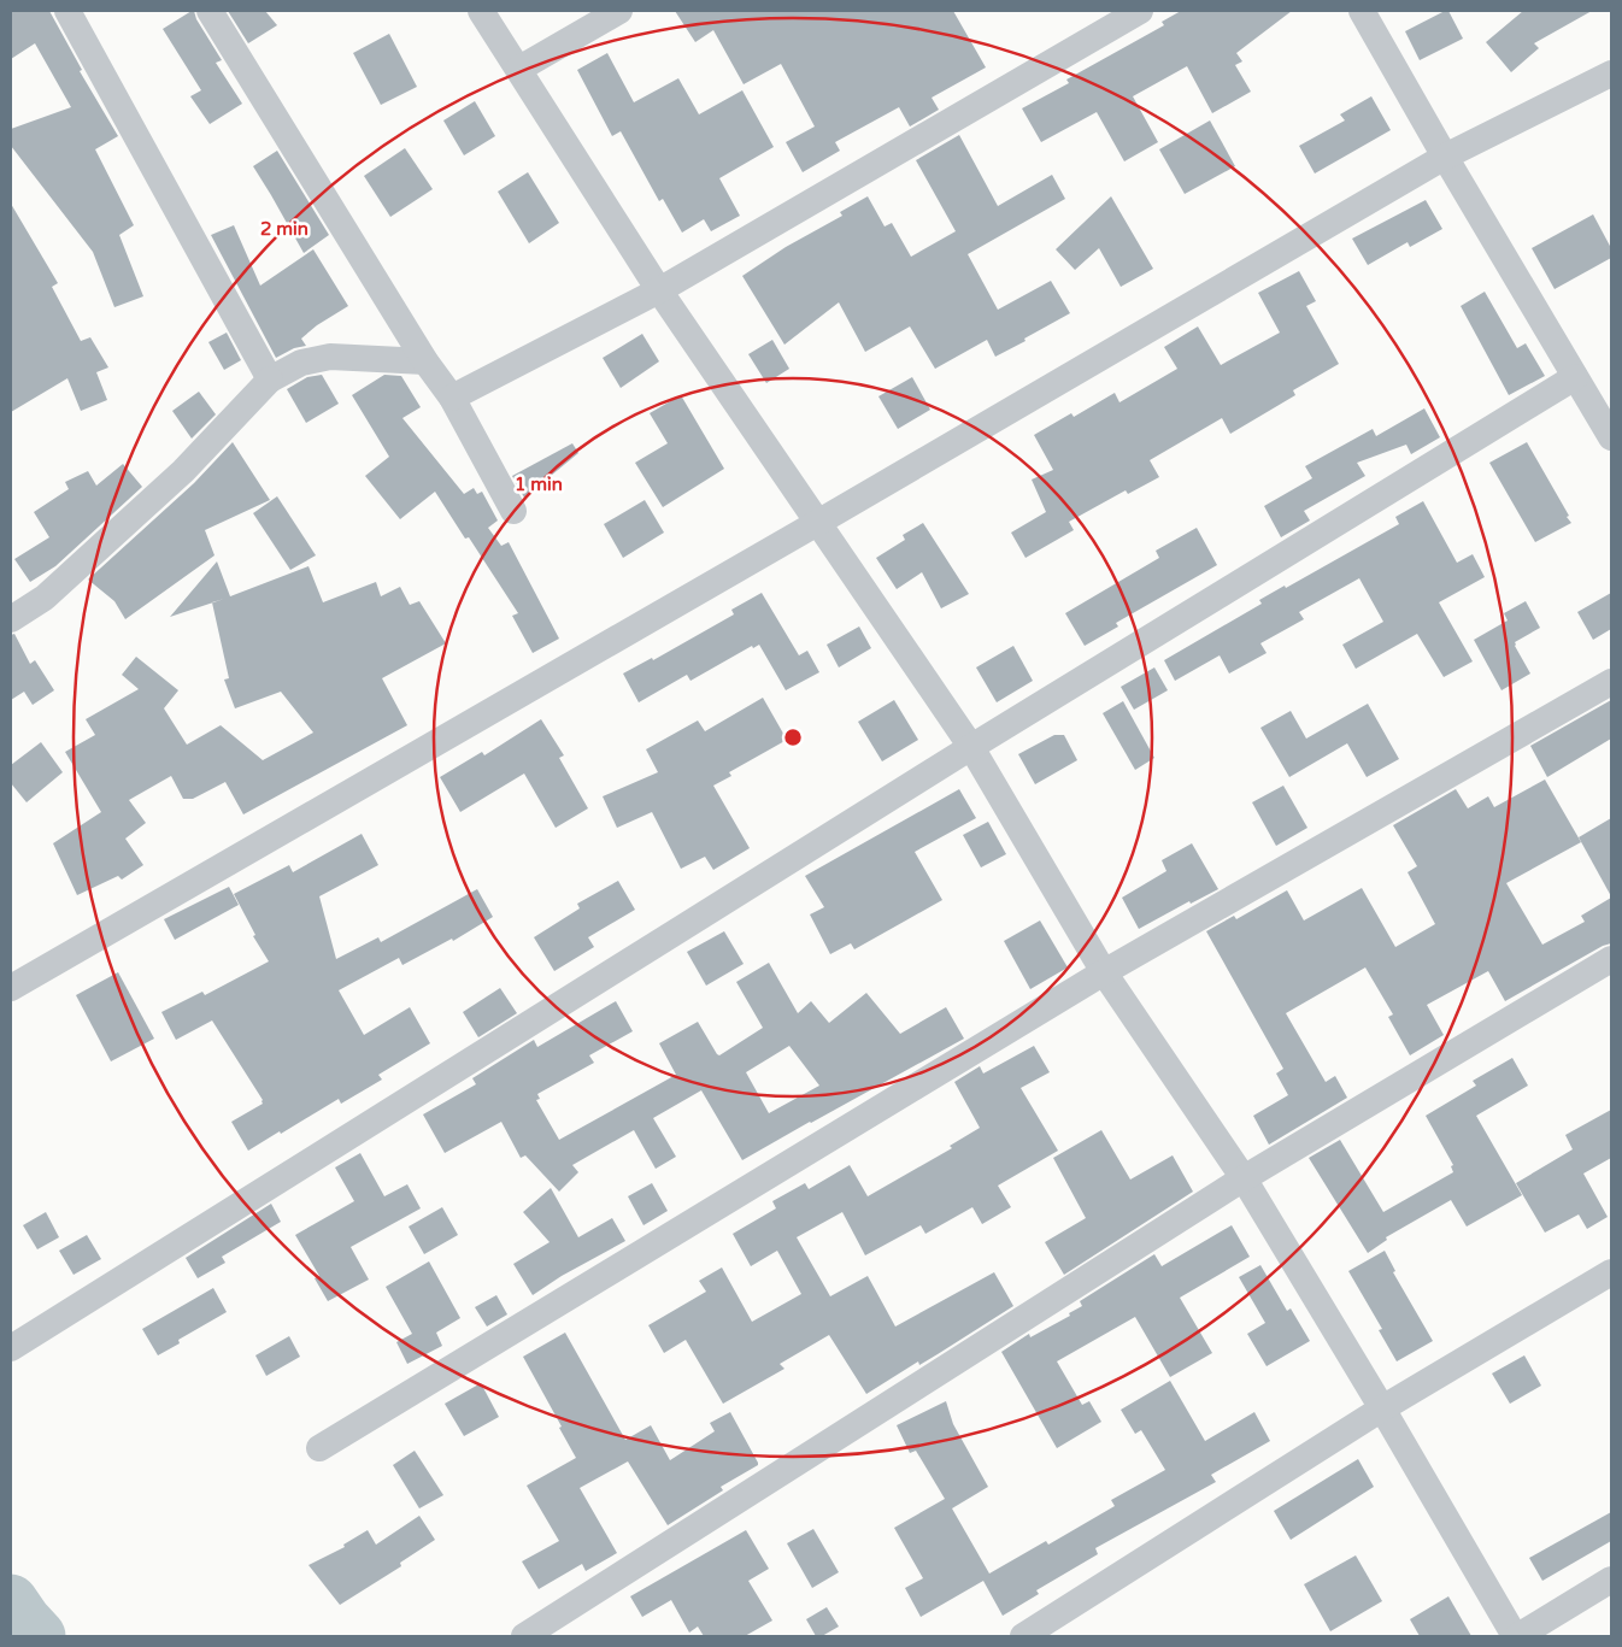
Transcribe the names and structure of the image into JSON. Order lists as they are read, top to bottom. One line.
{"rings":["2 min","1 min"]}
